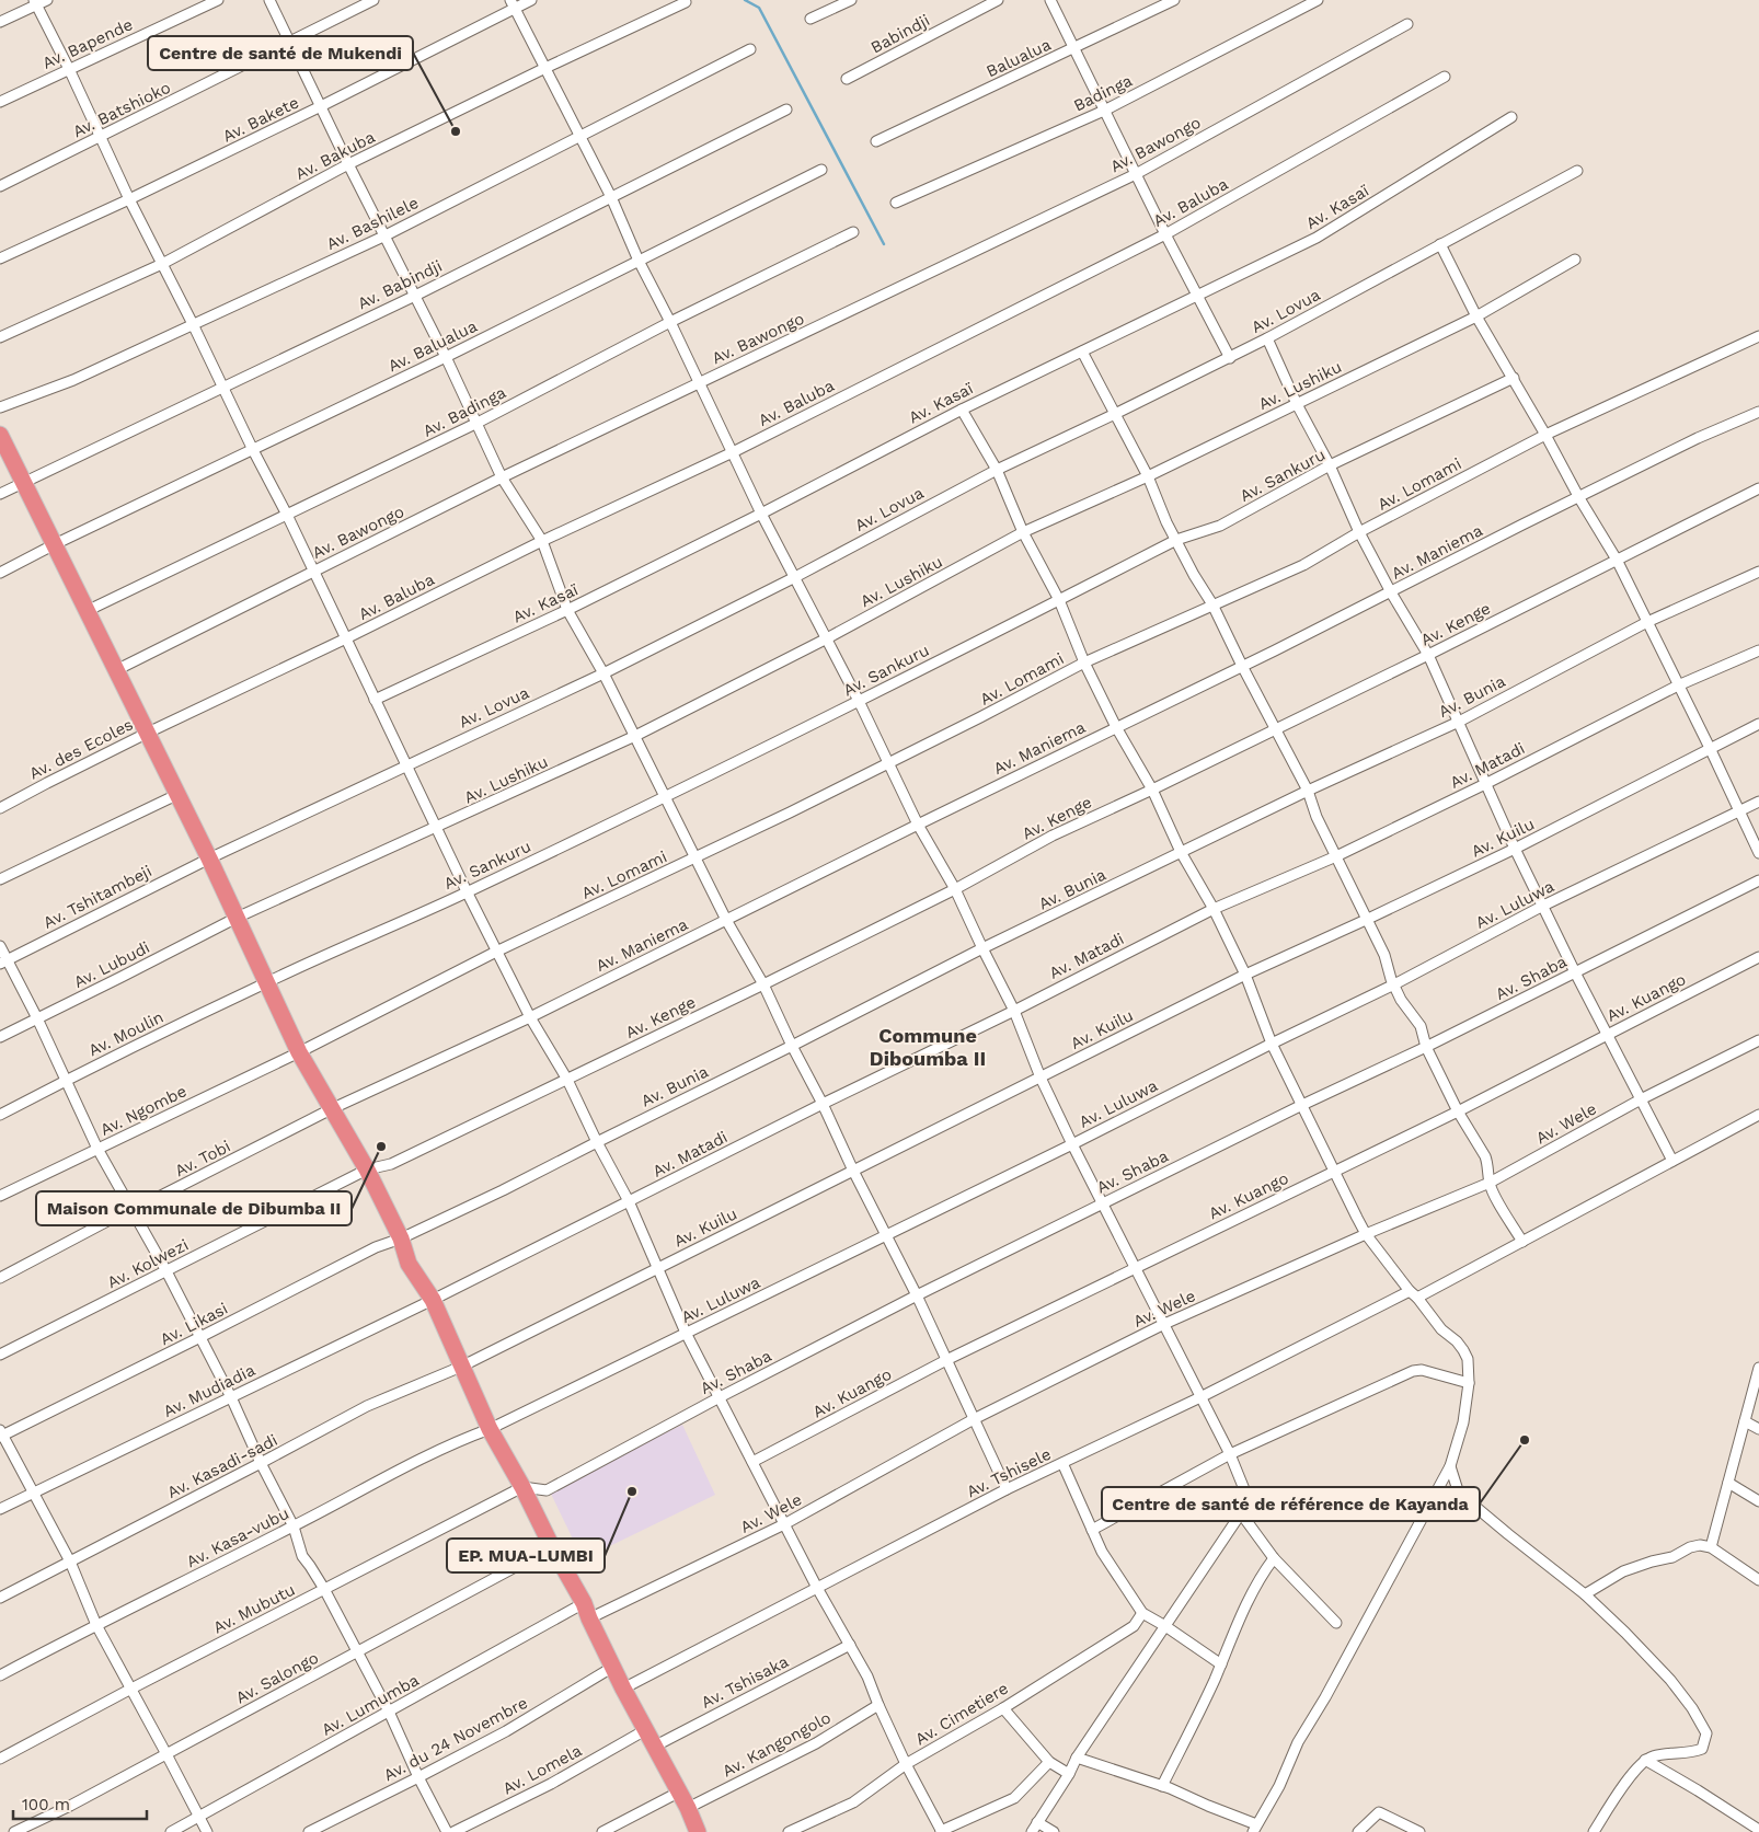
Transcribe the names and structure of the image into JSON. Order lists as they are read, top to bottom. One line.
{"streets":{"street":["Babindji","Av. Bapende","Balualua","Badinga","Av. Batshioko","Av. Bakete","Av. Bawongo","Av. Bakuba","Av. Baluba","Av. Kasaï","Av. Bashilele","Av. Babindji","Av. Lovua","Av. Balualua","Av. Lushiku","Av. Badinga","Av. Sankuru","Av. Lomami","Av. Maniema","Av. Kenge","Av. Bunia","Av. des Ecoles","Av. Matadi","Av. Kuilu","Av. Tshitambeji","Av. Luluwa","Av. Lubudi","Av. Shaba","Av. Kuango","Av. Moulin","Av. Ngombe","Av. Wele","Av. Tobi","Av. Kolwezi","Av. Likasi","Av. Mudiadia","Av. Kasadi-sadi","Av. Tshisele","Av. Kasa-vubu","Av. Mubutu","Av. Salongo","Av. Tshisaka","Av. Lumumba","Av. Cimetiere","Av. du 24 Novembre","Av. Kangongolo","Av. Lomela"]},"crossings":[["Av. Baluba","Av. des Ecoles"],["Av. Lovua","Av. Tshitambeji"],["Av. Lushiku","Av. Lubudi"],["Av. Sankuru","Av. Moulin"],["Av. Lomami","Av. Ngombe"],["Av. Maniema","Av. Tobi"],["Av. Kenge","Av. Kolwezi"],["Av. Bunia","Av. Likasi"],["Av. Matadi","Av. Mudiadia"],["Av. Kuilu","Av. Kasadi-sadi"],["Av. Luluwa","Av. Kasa-vubu"],["Av. Shaba","Av. Mubutu"],["Av. Wele","Av. Lumumba"]],"districts":["Commune Diboumba II"],"places":["Centre de santé de Mukendi","Maison Communale de Dibumba II","Centre de santé de référence de Kayanda","EP. MUA-LUMBI"],"scale_bar":"100 m"}
